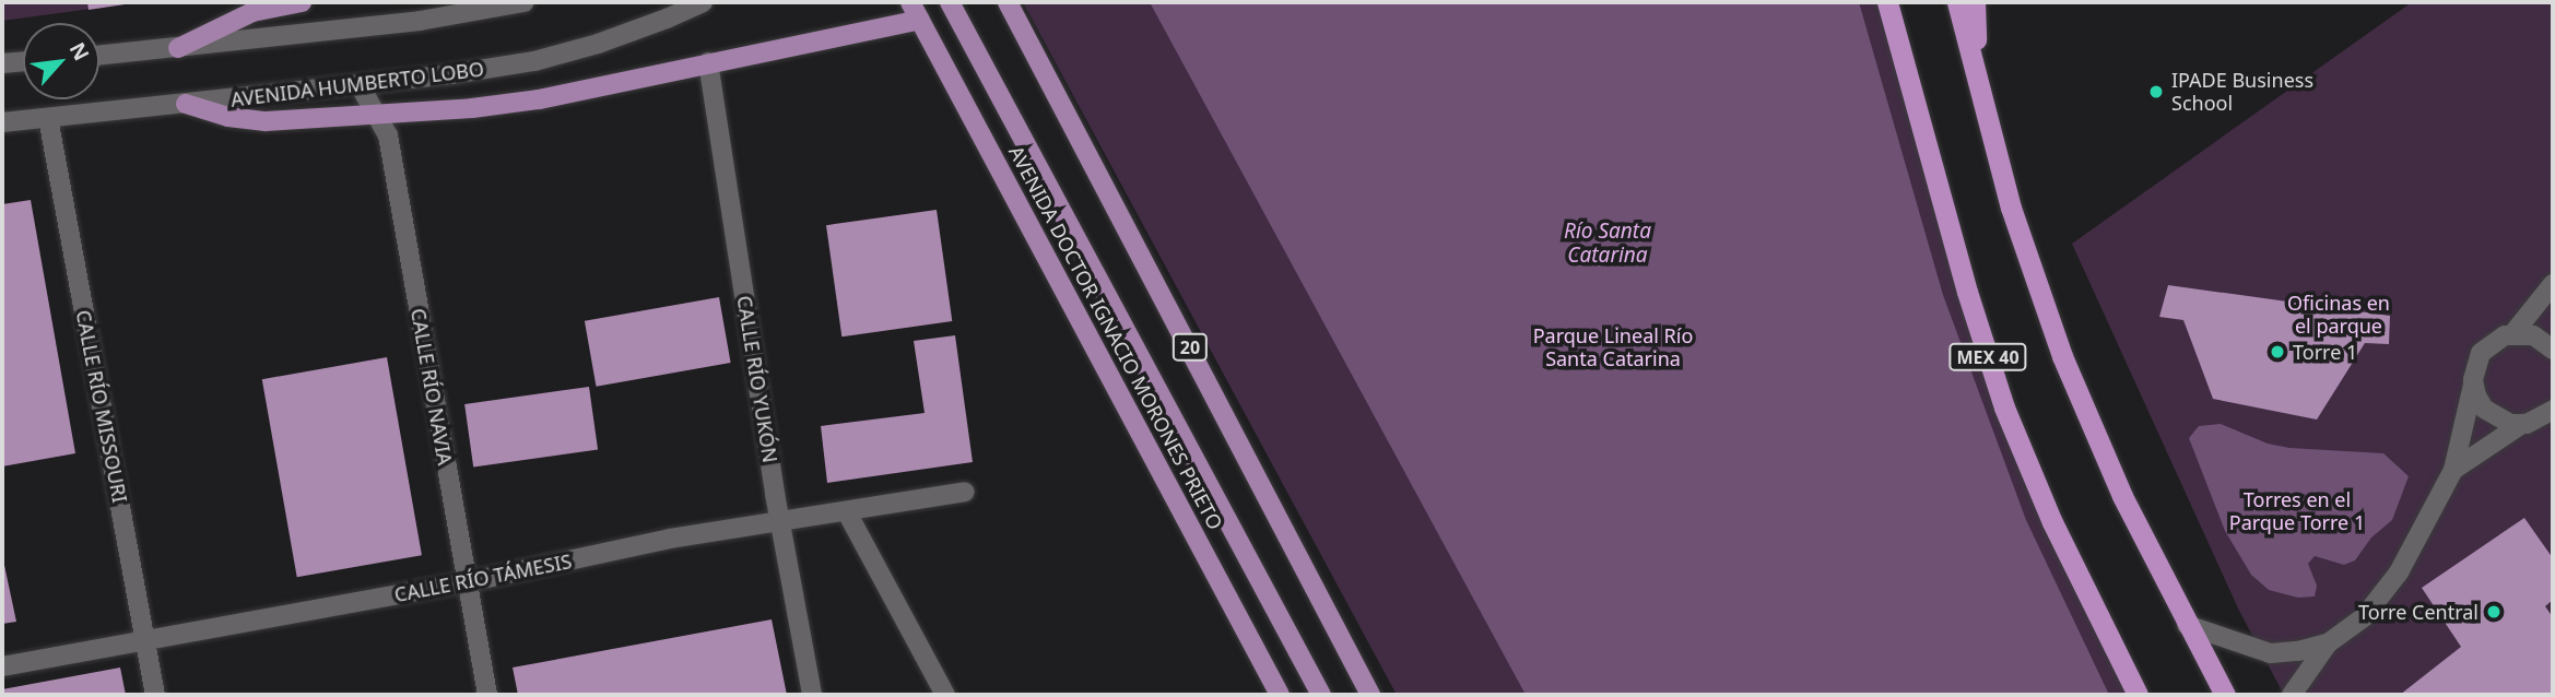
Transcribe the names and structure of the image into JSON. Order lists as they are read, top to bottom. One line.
{"streets":{"highway":["MEX 40"],"main road":["AVENIDA DOCTOR IGNACIO MORONES PRIETO","20"],"street":["AVENIDA HUMBERTO LOBO","CALLE RÍO YUKÓN","CALLE RÍO NAVIA","CALLE RÍO MISSOURI","CALLE RÍO TÁMESIS"]},"crossings":[["AVENIDA HUMBERTO LOBO","CALLE RÍO NAVIA"],["AVENIDA HUMBERTO LOBO","CALLE RÍO MISSOURI"],["CALLE RÍO YUKÓN","CALLE RÍO TÁMESIS"],["CALLE RÍO NAVIA","CALLE RÍO TÁMESIS"],["CALLE RÍO MISSOURI","CALLE RÍO TÁMESIS"]],"water":["Río Santa Catarina"],"parks":["Oficinas en el parque","Parque Lineal Río Santa Catarina","Torres en el Parque Torre 1"],"places":["IPADE Business School","Torre 1","Torre Central"],"north":"top right"}
